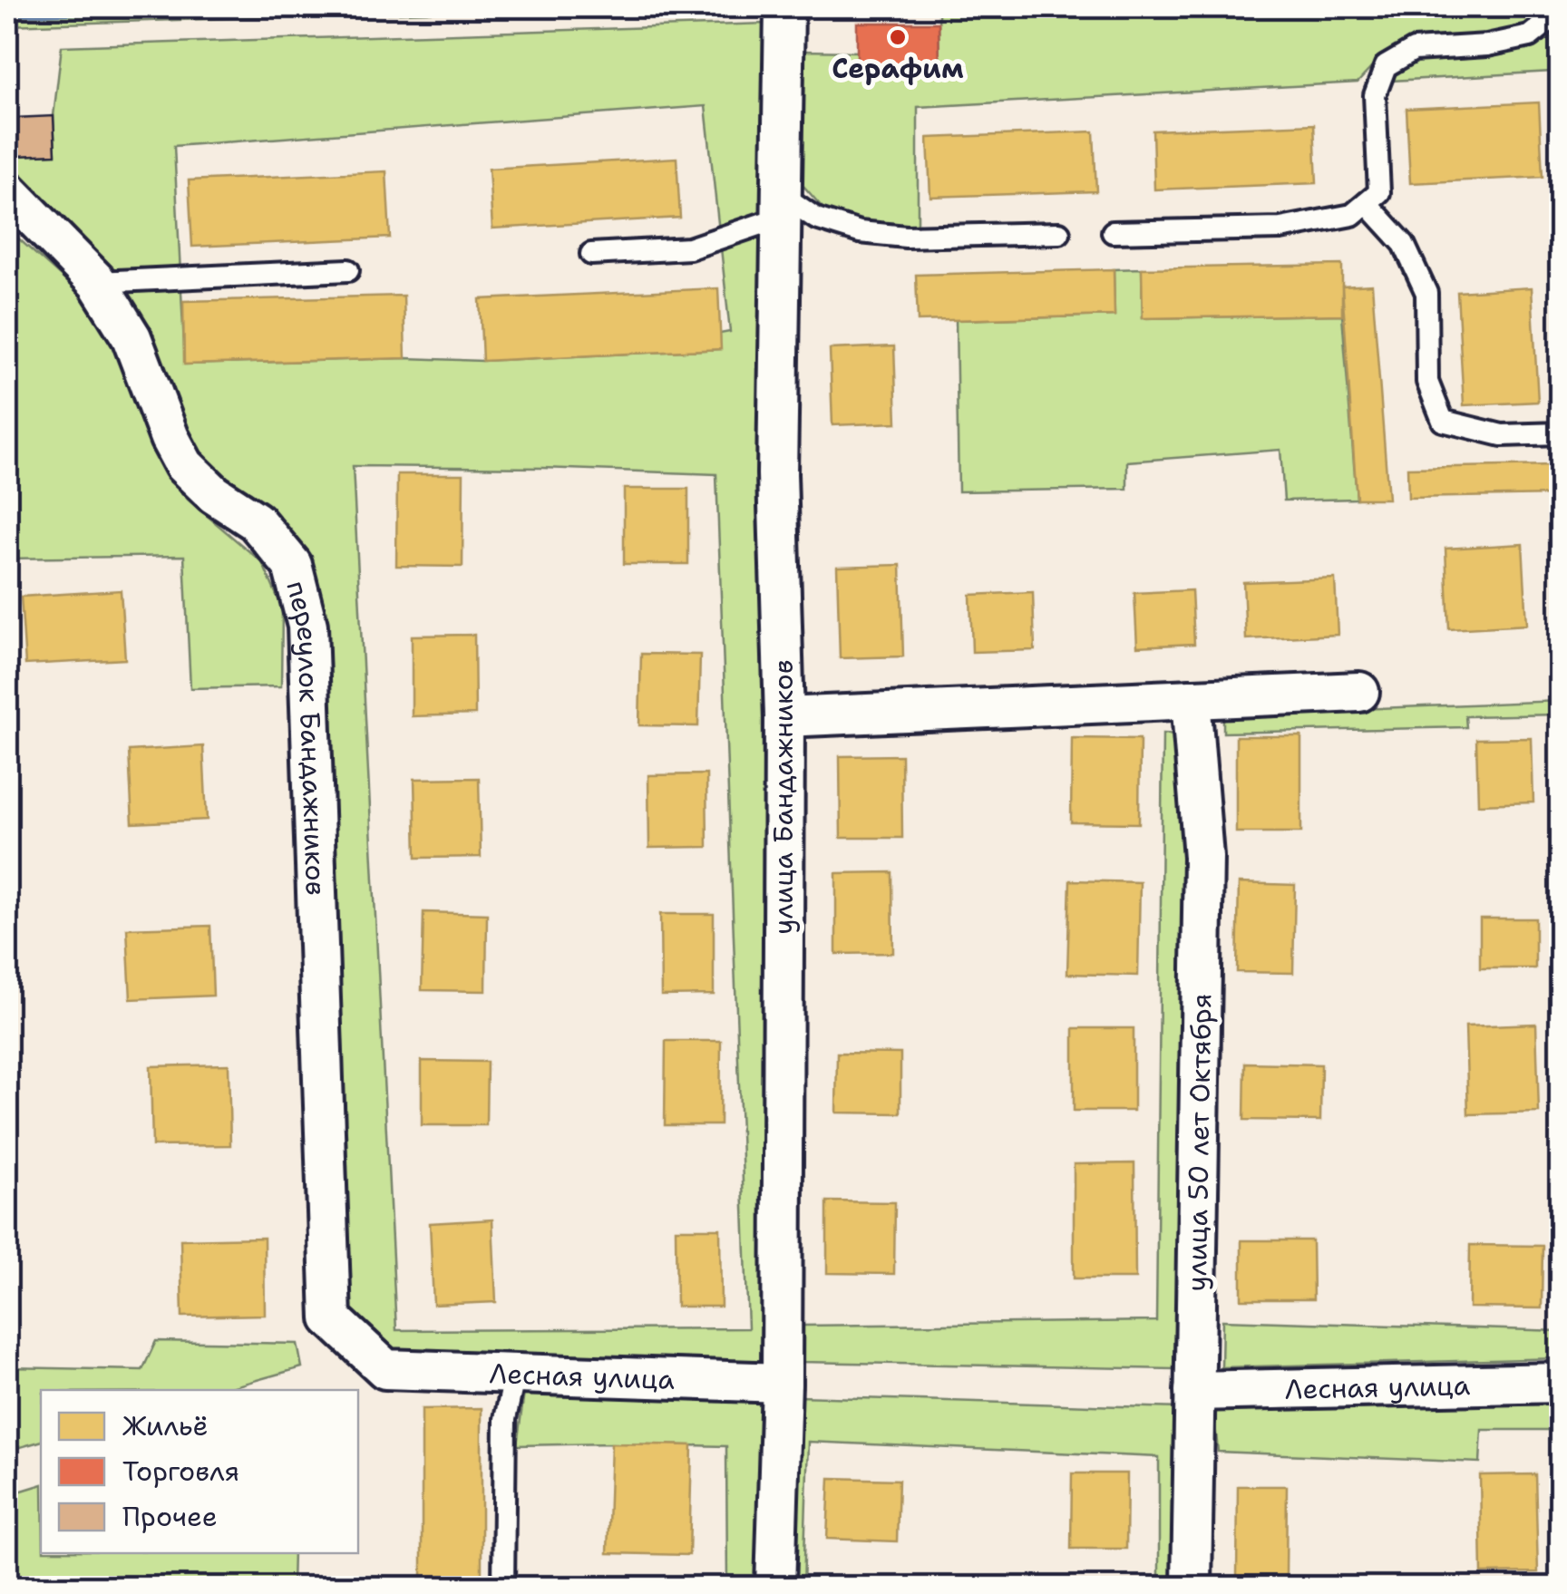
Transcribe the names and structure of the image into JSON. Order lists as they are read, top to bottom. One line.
{"streets":{"street":["переулок Бандажников","улица Бандажников","улица 50 лет Октября","Лесная улица"]},"crossings":[["переулок Бандажников","Лесная улица"],["улица Бандажников","Лесная улица"],["улица 50 лет Октября","Лесная улица"]],"places":["Серафим"],"legend":["Жильё","Торговля","Прочее"]}
